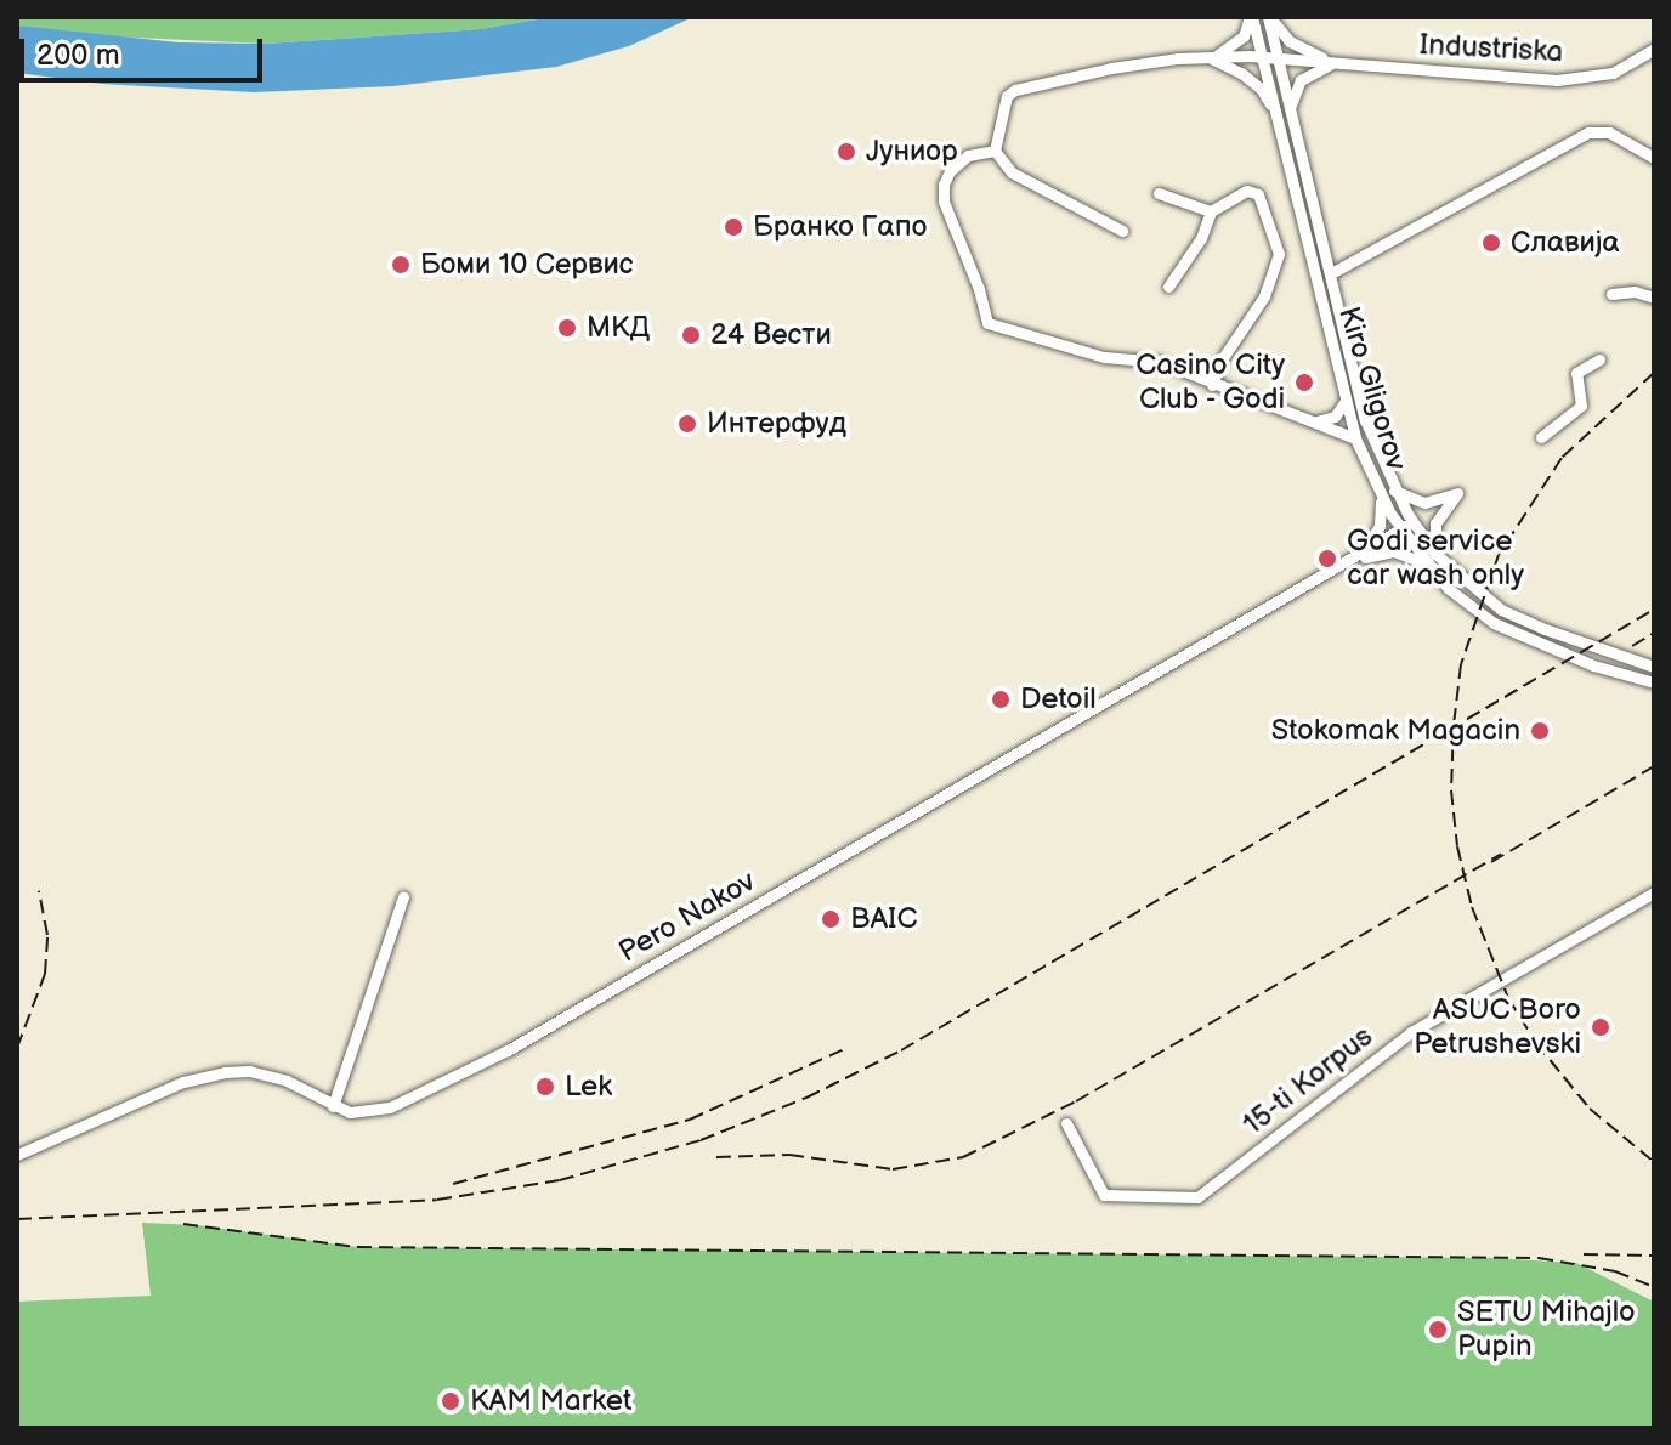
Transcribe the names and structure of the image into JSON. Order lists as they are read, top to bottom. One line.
{"streets":{"street":["Industriska","Kiro Gligorov","Pero Nakov","15-ti Korpus"]},"crossings":[["Industriska","Kiro Gligorov"],["Kiro Gligorov","Pero Nakov"]],"places":["Јуниор","Бранко Гапо","Славија","Боми 10 Сервис","МКД","24 Вести","Casino City Club - Godi","Интерфуд","Godi service car wash only","Detoil","Stokomak Magacin","BAIC","ASUC Boro Petrushevski","Lek","SETU Mihajlo Pupin","KAM Market"],"scale_bar":"200 m"}
